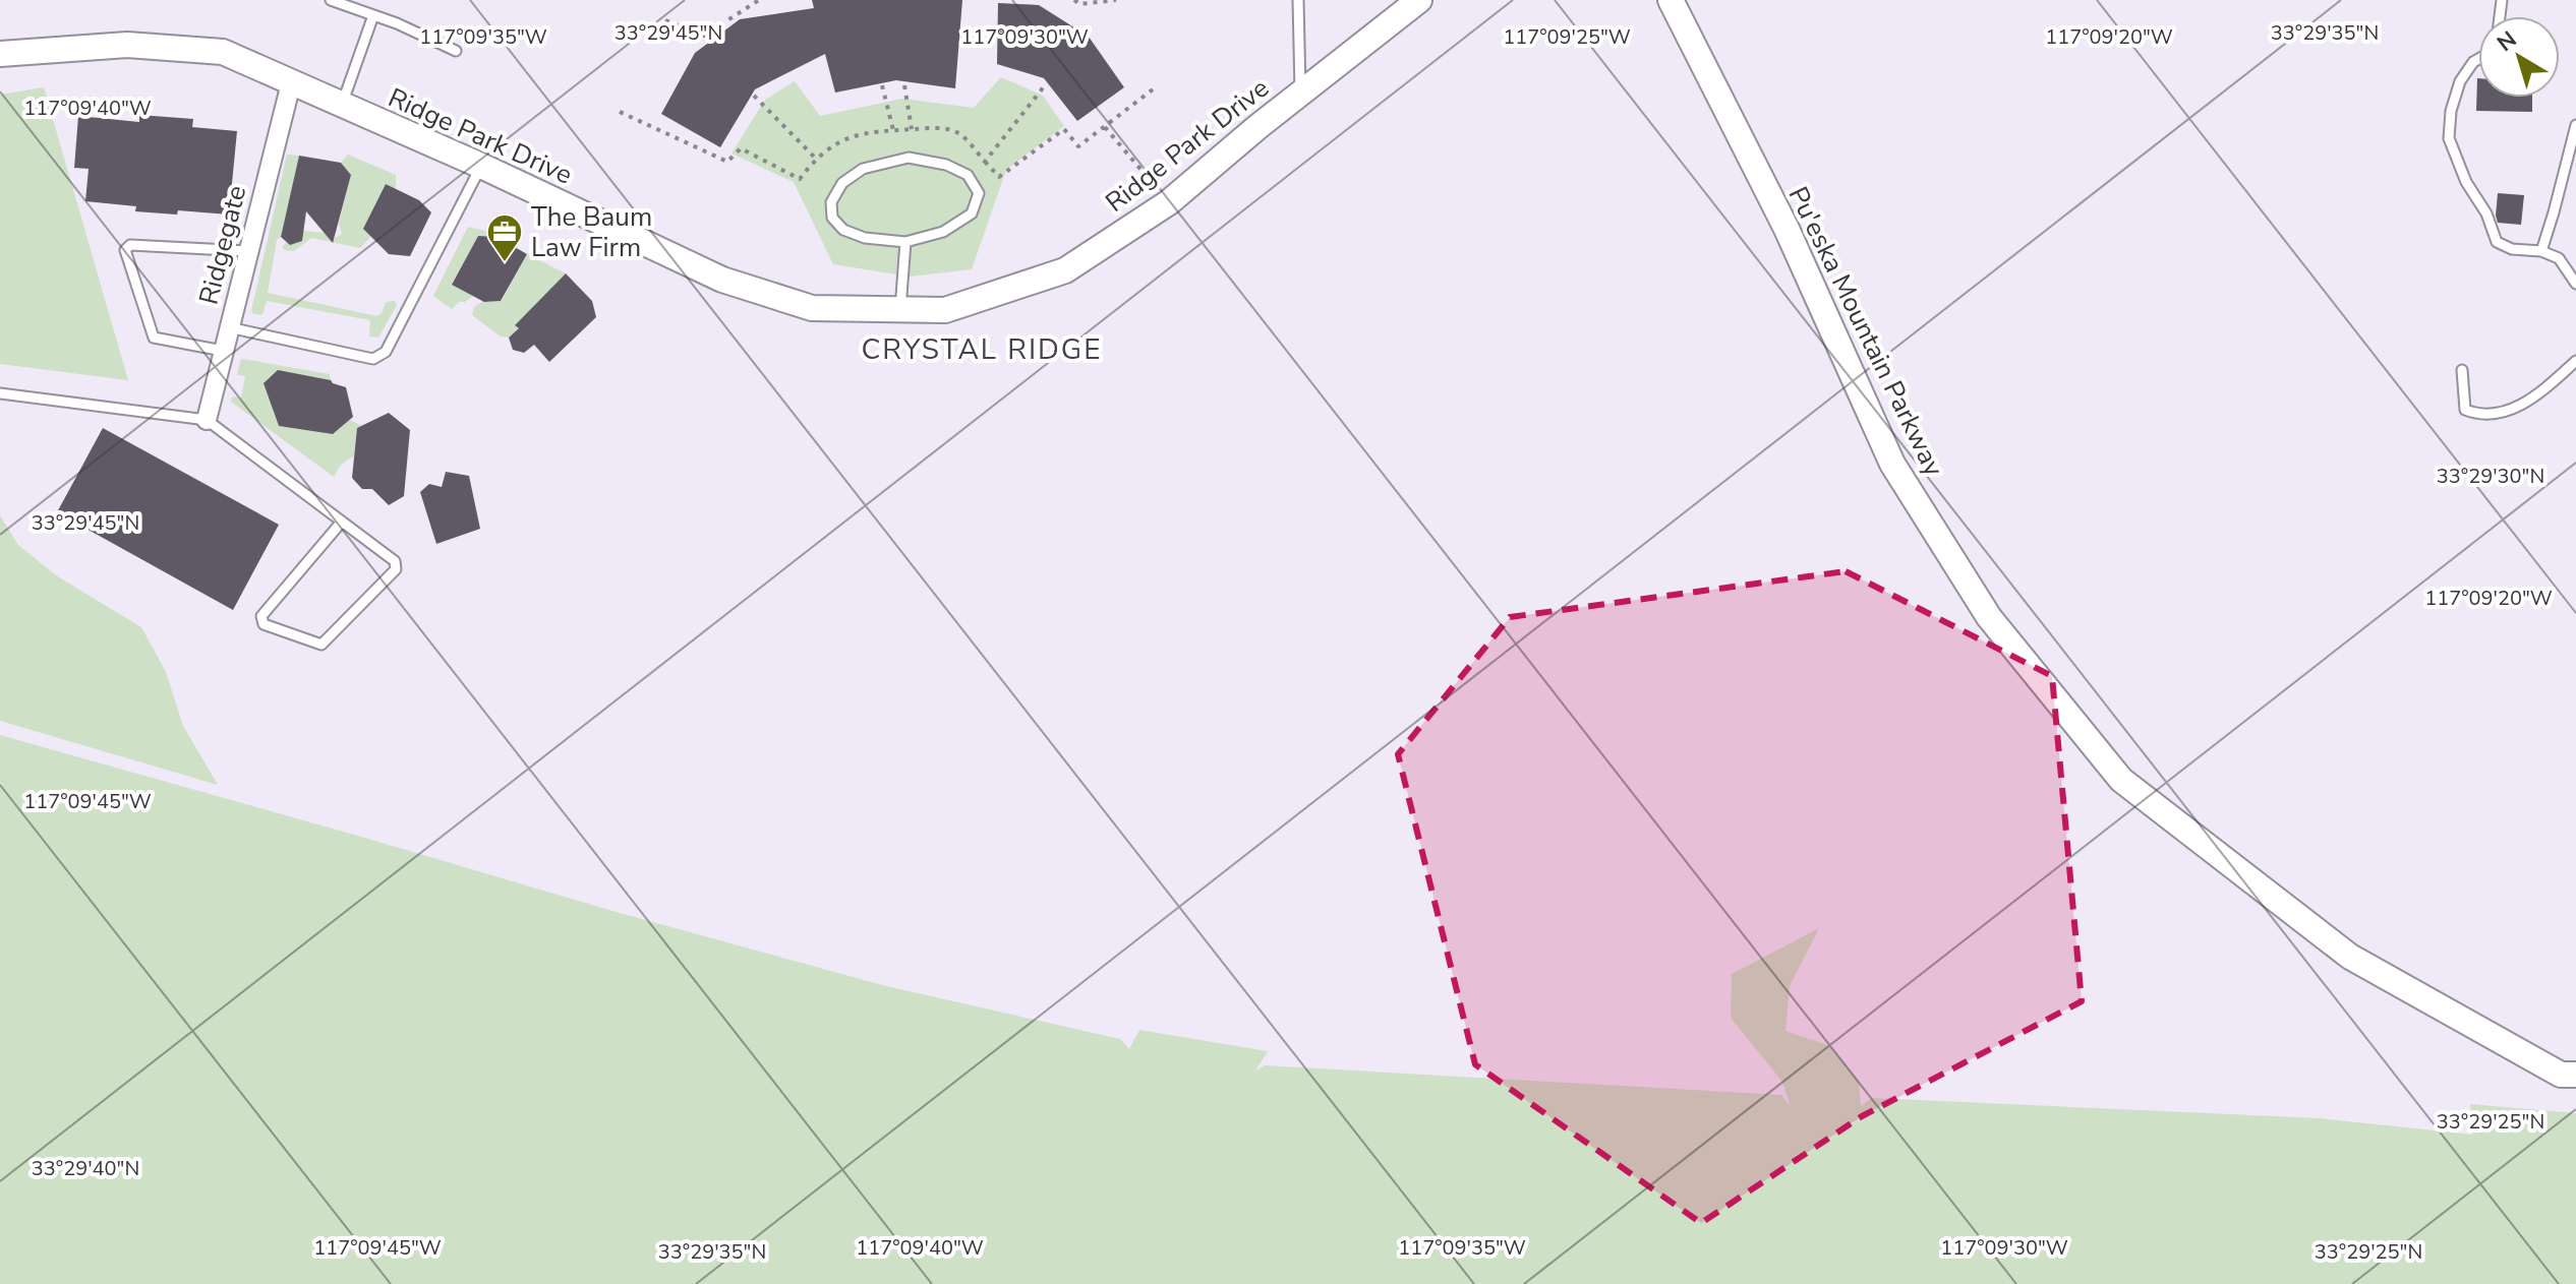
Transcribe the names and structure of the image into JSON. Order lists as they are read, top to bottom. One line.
{"streets":{"street":["Ridge Park Drive","Ridgegate","Pu'eska Mountain Parkway"]},"crossings":[["Ridge Park Drive","Ridgegate"]],"districts":["CRYSTAL RIDGE"],"places":{"office":["The Baum Law Firm"]},"north":"top left","coordinates":["33°29'45\"N","33°29'35\"N","117°09'35\"W","117°09'25\"W","117°09'30\"W","117°09'20\"W","117°09'40\"W","33°29'30\"N","117°09'45\"W","33°29'25\"N","33°29'40\"N"]}
